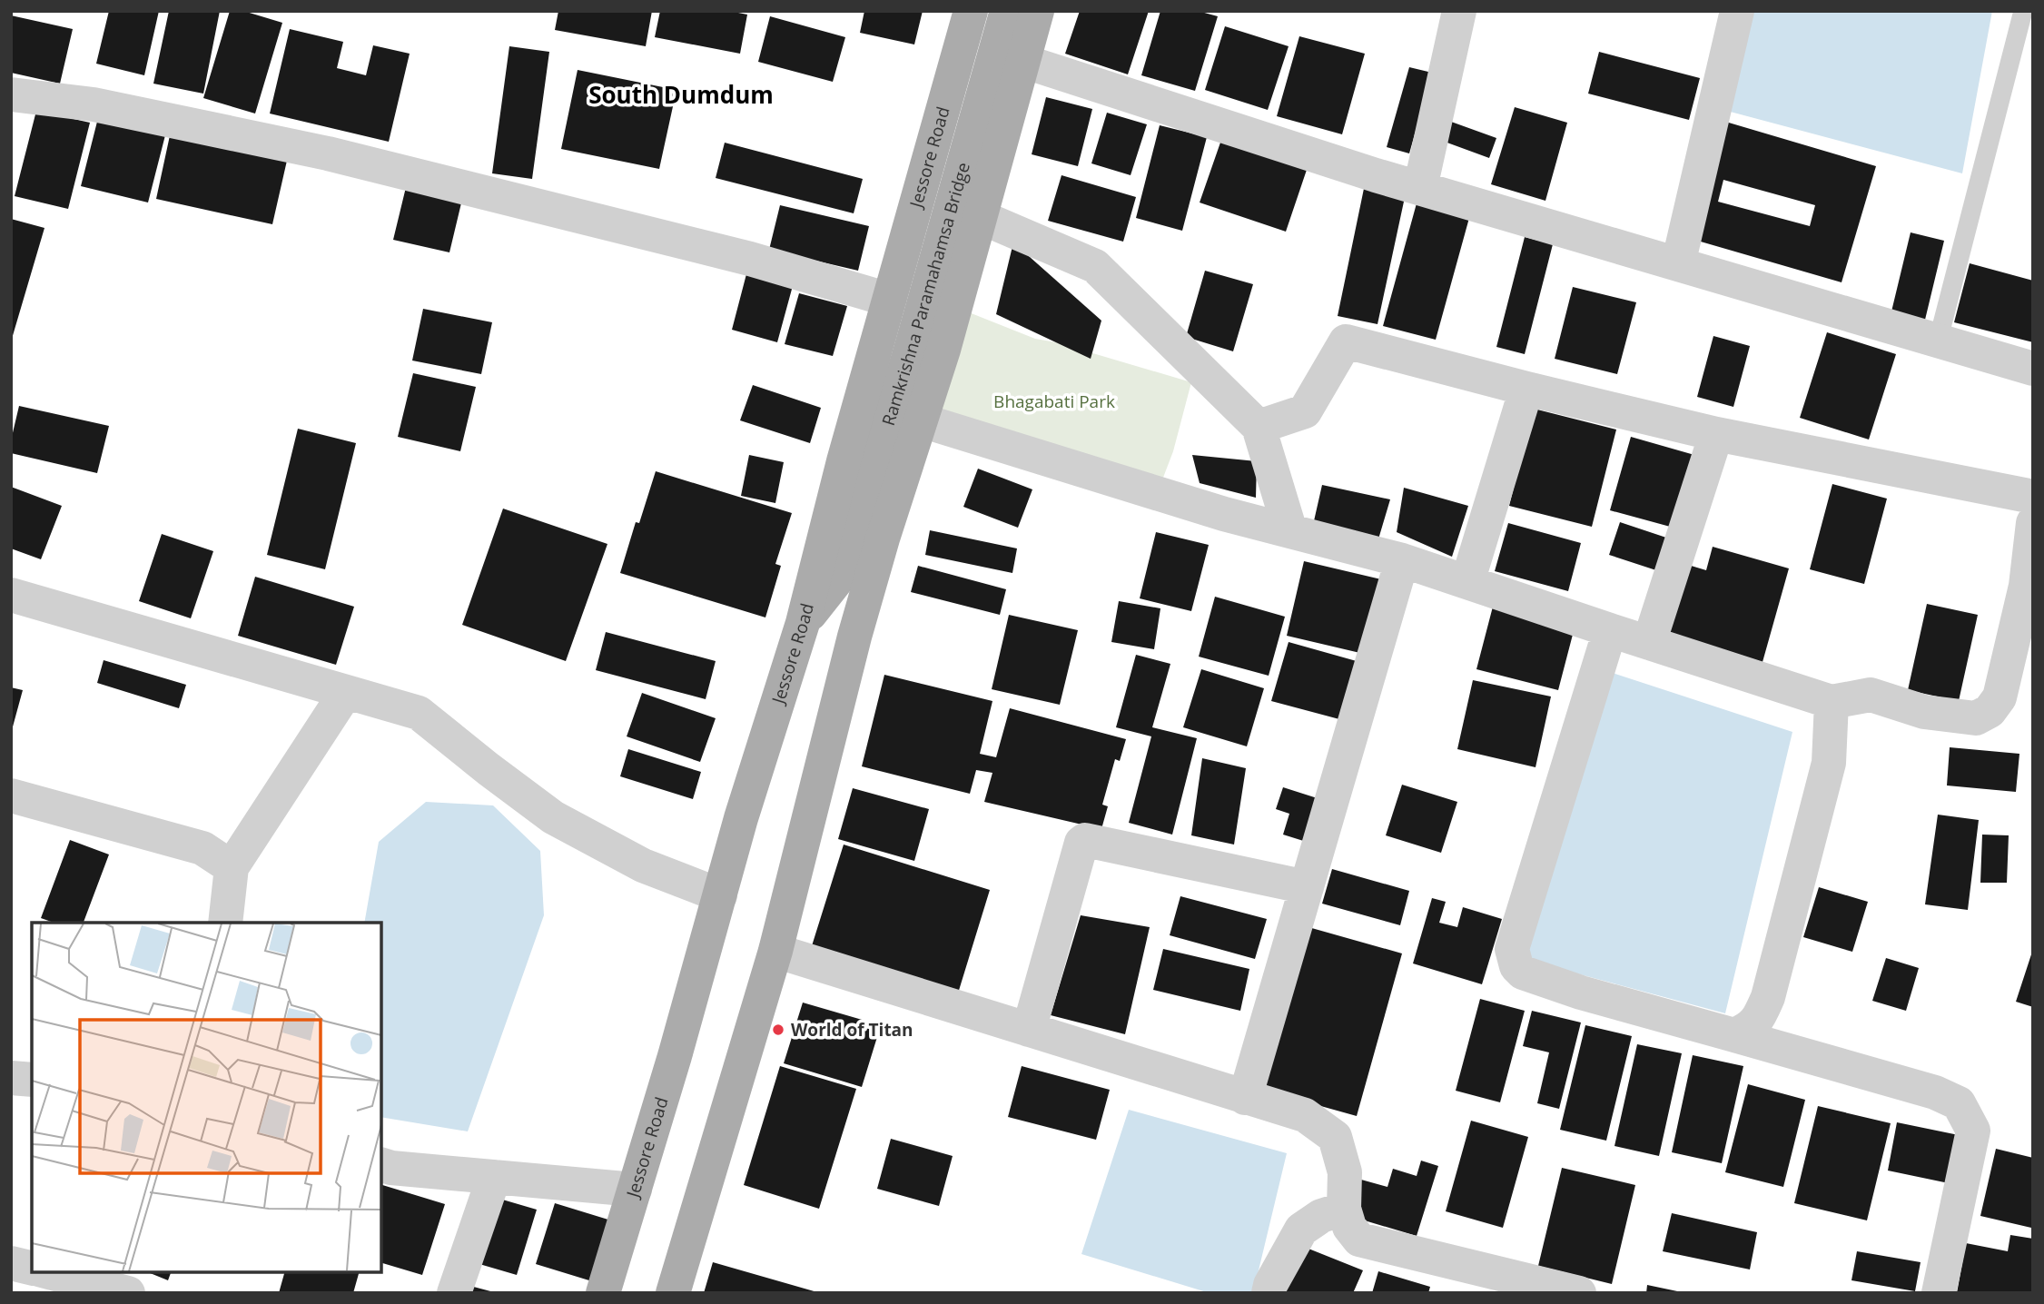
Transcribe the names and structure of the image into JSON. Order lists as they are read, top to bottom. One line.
{"streets":{"main road":["Jessore Road","Ramkrishna Paramahamsa Bridge"]},"districts":["South Dumdum"],"parks":["Bhagabati Park"],"places":["World of Titan"]}
